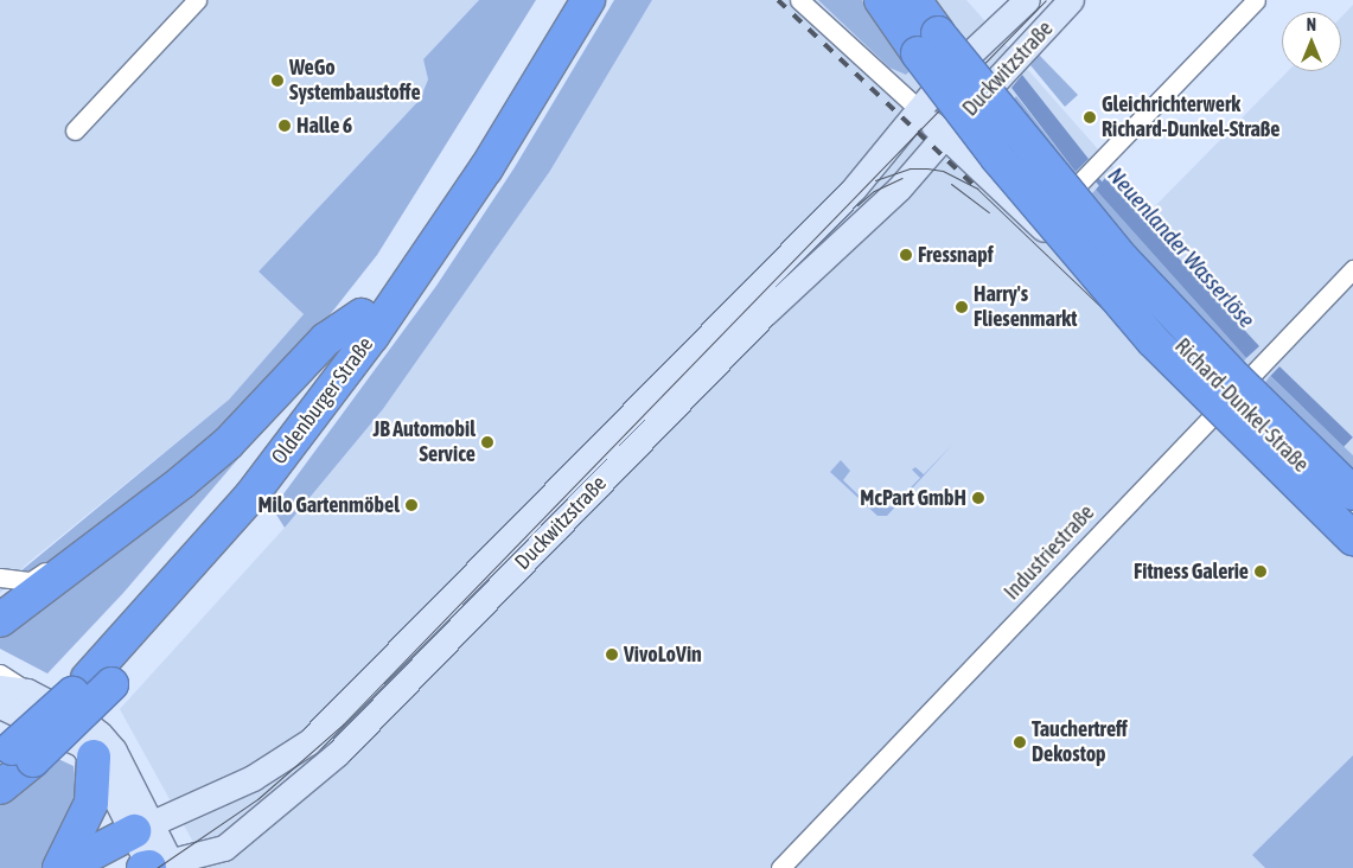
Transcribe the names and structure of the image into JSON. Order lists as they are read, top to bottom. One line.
{"streets":{"highway":["Oldenburger Straße"],"main road":["Duckwitzstraße","Richard-Dunkel-Straße"],"street":["Industriestraße"]},"crossings":[["Duckwitzstraße","Richard-Dunkel-Straße"],["Richard-Dunkel-Straße","Industriestraße"]],"water":["Neuenlander Wasserlöse"],"places":["WeGo Systembaustoffe","Gleichrichterwerk Richard-Dunkel-Straße","Halle 6","Fressnapf","Harry's Fliesenmarkt","JB Automobil Service","McPart GmbH","Milo Gartenmöbel","Fitness Galerie","VivoLoVin","Tauchertreff Dekostop"],"north":"top"}
